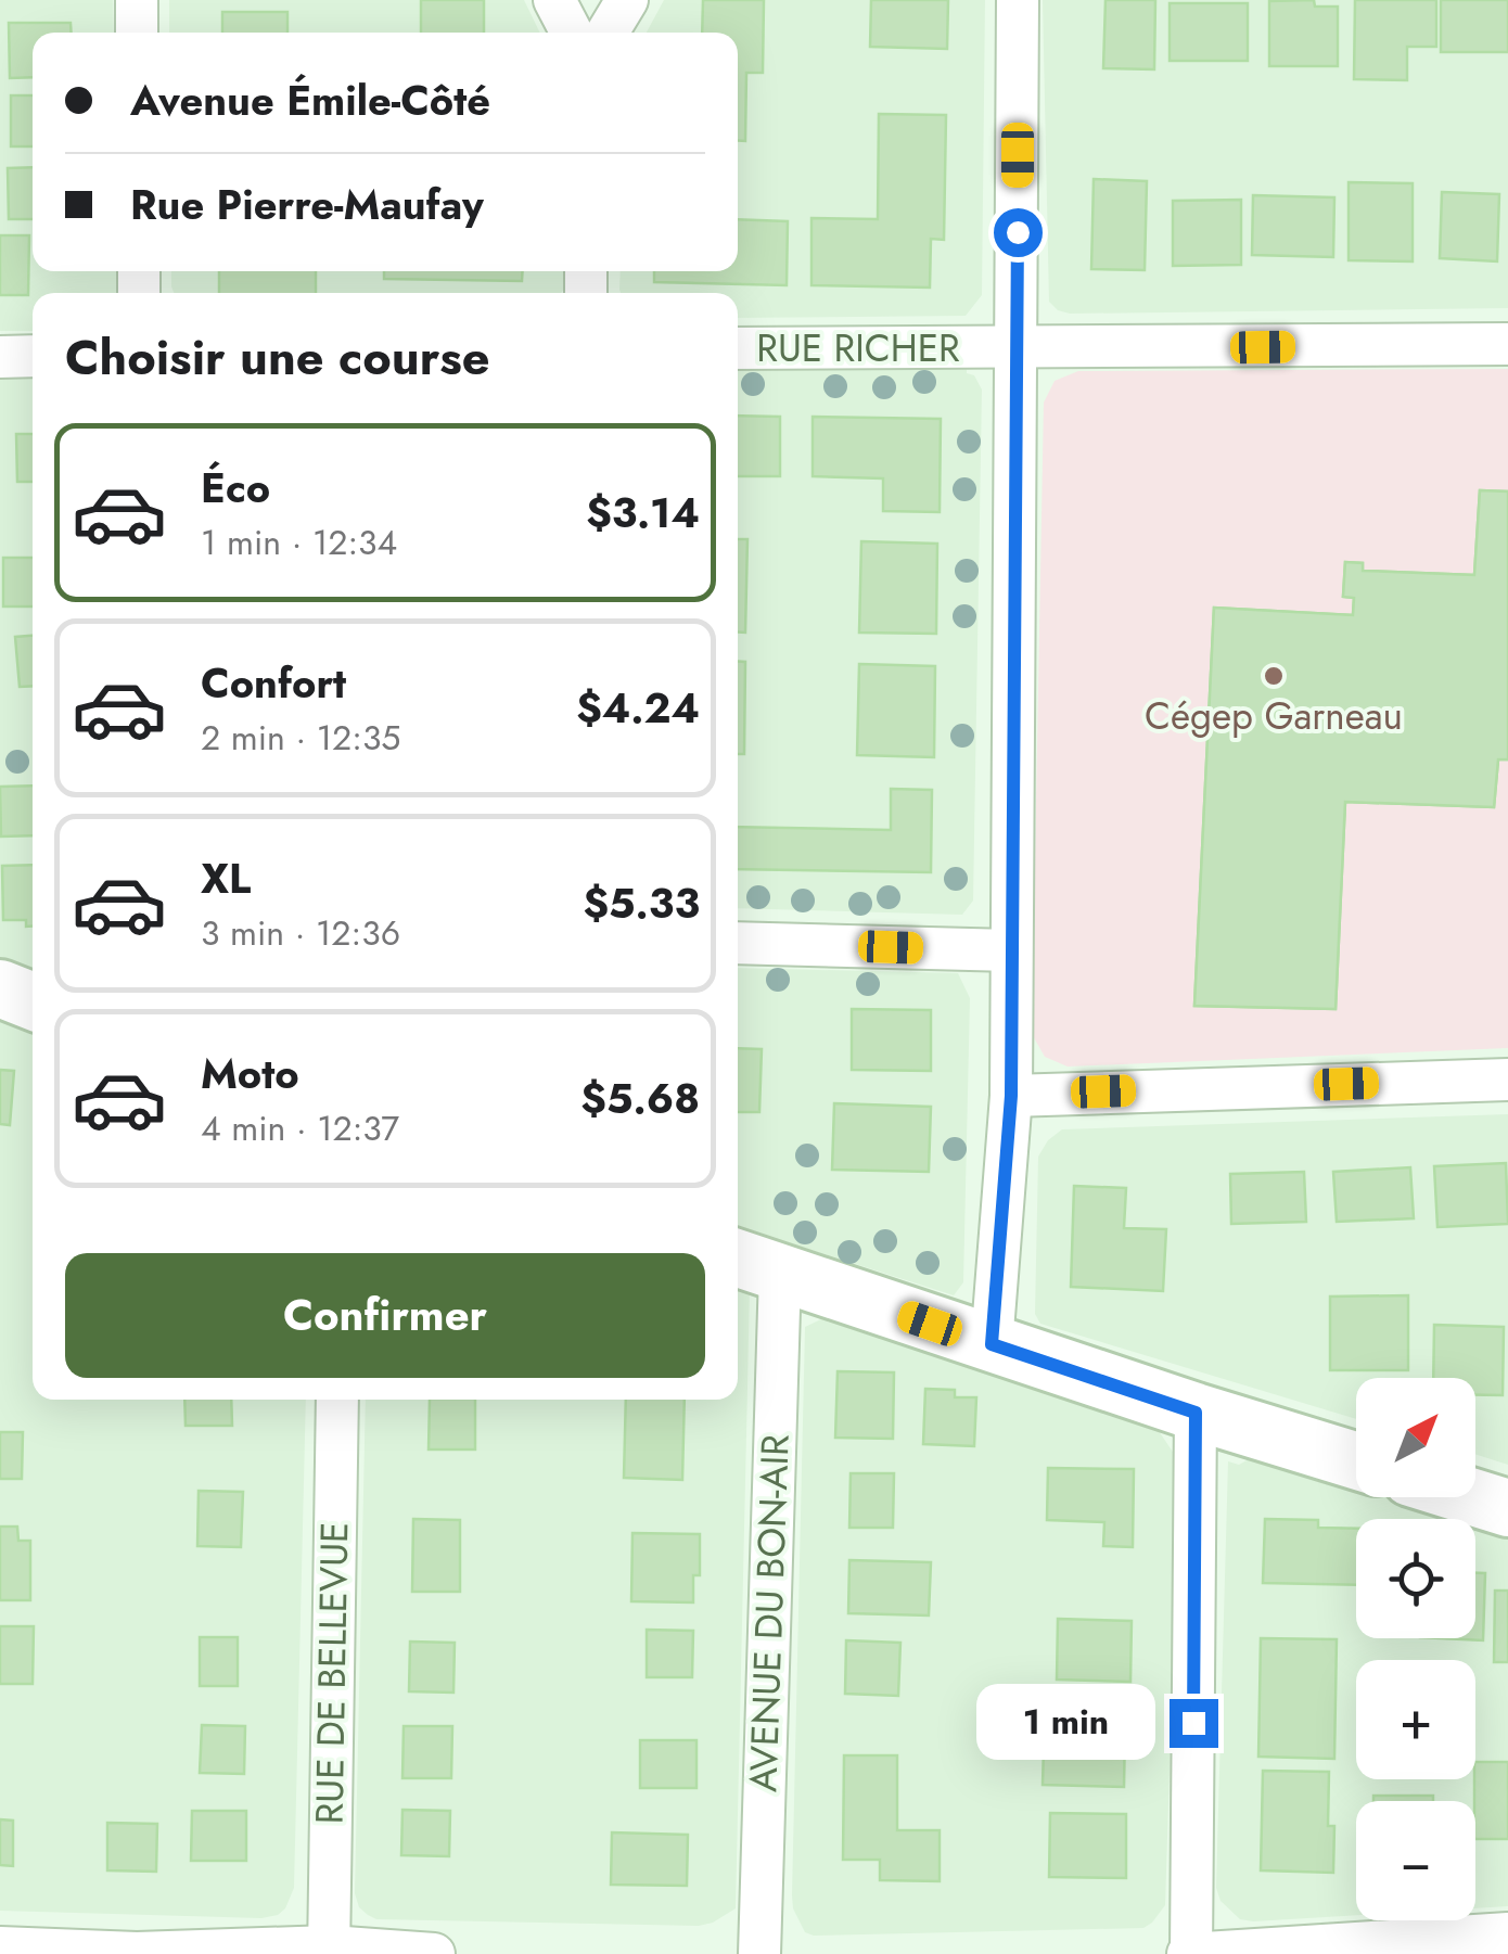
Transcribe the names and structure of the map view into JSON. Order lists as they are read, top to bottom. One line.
{"streets":{"street":["RUE RICHER","AVENUE DU BON-AIR","RUE DE BELLEVUE"]},"places":["Cégep Garneau"],"north":"top right","page":{"banner":["Avenue Émile-Côté","Rue Pierre-Maufay"],"heading":"Choisir une course","list":[{"name":"Éco","note":"1 min · 12:34","value":"$3.14"},{"name":"Confort","note":"2 min · 12:35","value":"$4.24"},{"name":"XL","note":"3 min · 12:36","value":"$5.33"},{"name":"Moto","note":"4 min · 12:37","value":"$5.68"}],"buttons":"Confirmer","map_buttons":["+","−"],"bubble":"1 min"}}
